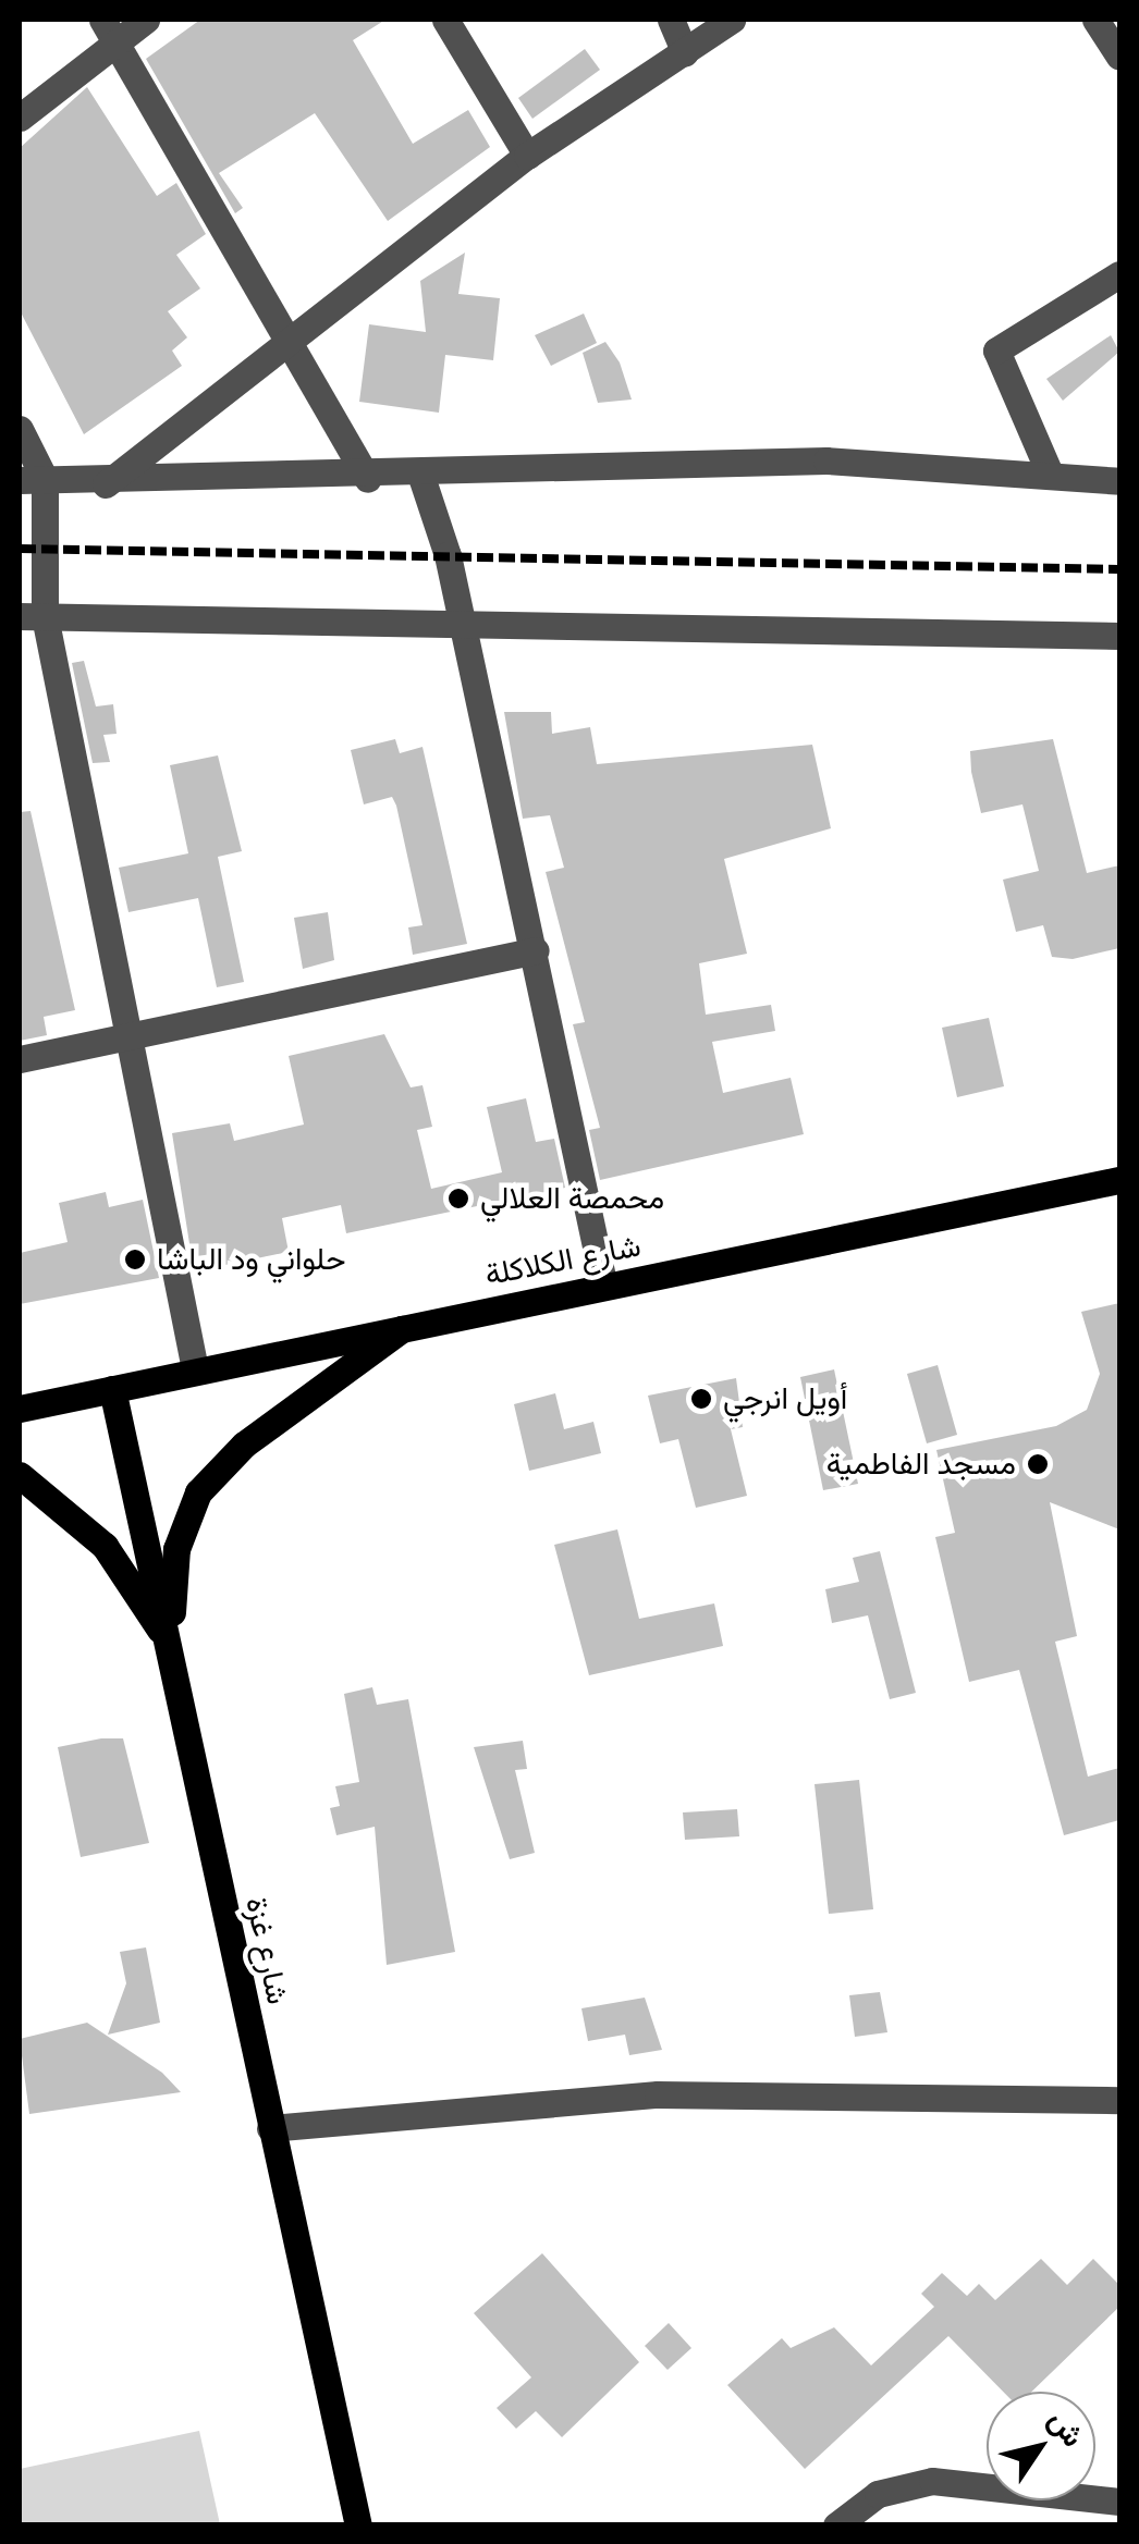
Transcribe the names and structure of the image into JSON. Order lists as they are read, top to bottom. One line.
{"streets":{"main road":["شارع الكلاكلة","شارع غزة"]},"crossings":[["شارع الكلاكلة","شارع غزة"]],"places":["محمصة العلالي","حلواني ود الباشا","أويل انرجي","مسجد الفاطمية"],"north":"top right"}
